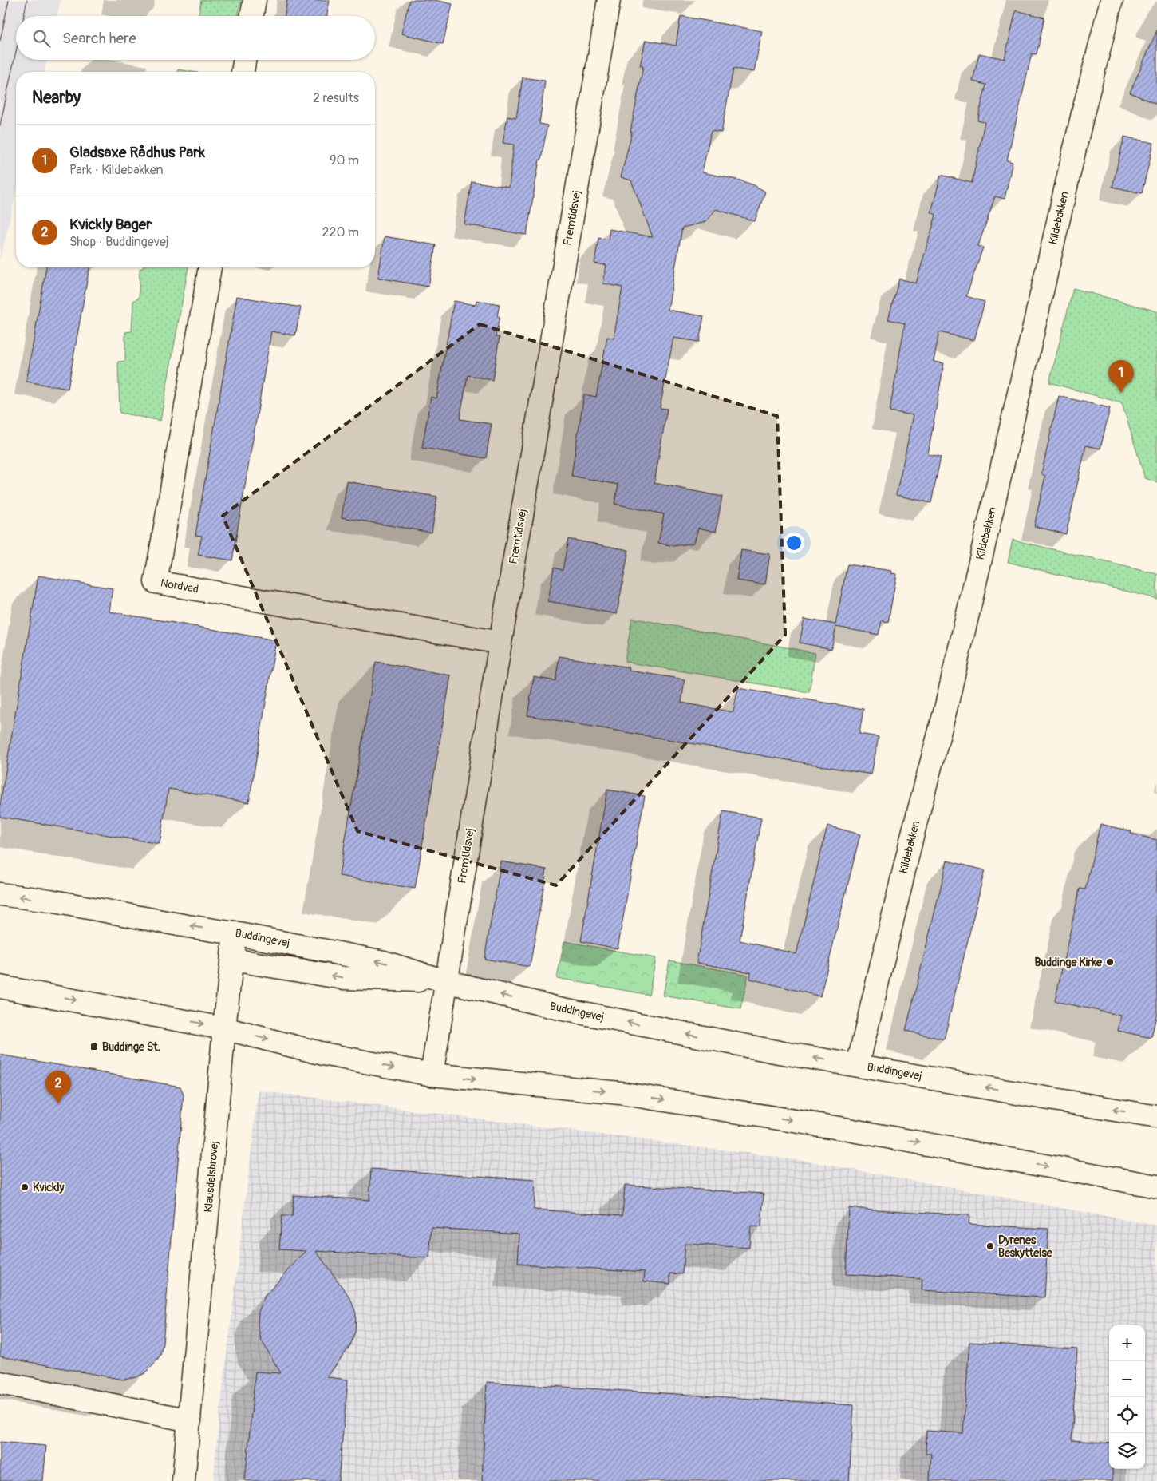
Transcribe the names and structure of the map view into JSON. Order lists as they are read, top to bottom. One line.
{"streets":{"street":["Fremtidsvej","Kildebakken","Nordvad","Buddingevej","Klausdalsbrovej"]},"crossings":[["Fremtidsvej","Nordvad"],["Fremtidsvej","Buddingevej"],["Kildebakken","Buddingevej"],["Buddingevej","Klausdalsbrovej"]],"places":{"other":["Buddinge Kirke","Kvickly","Dyrenes Beskyttelse"],"transit":["Buddinge St."]},"page":{"search":"Search here","heading":["Nearby","2 results"],"list":[{"mark":"1","name":"Gladsaxe Rådhus Park","note":"Park · Kildebakken","value":"90 m"},{"mark":"2","name":"Kvickly Bager","note":"Shop · Buddingevej","value":"220 m"}],"pins":["1","2"],"map_buttons":["+","−"]}}
